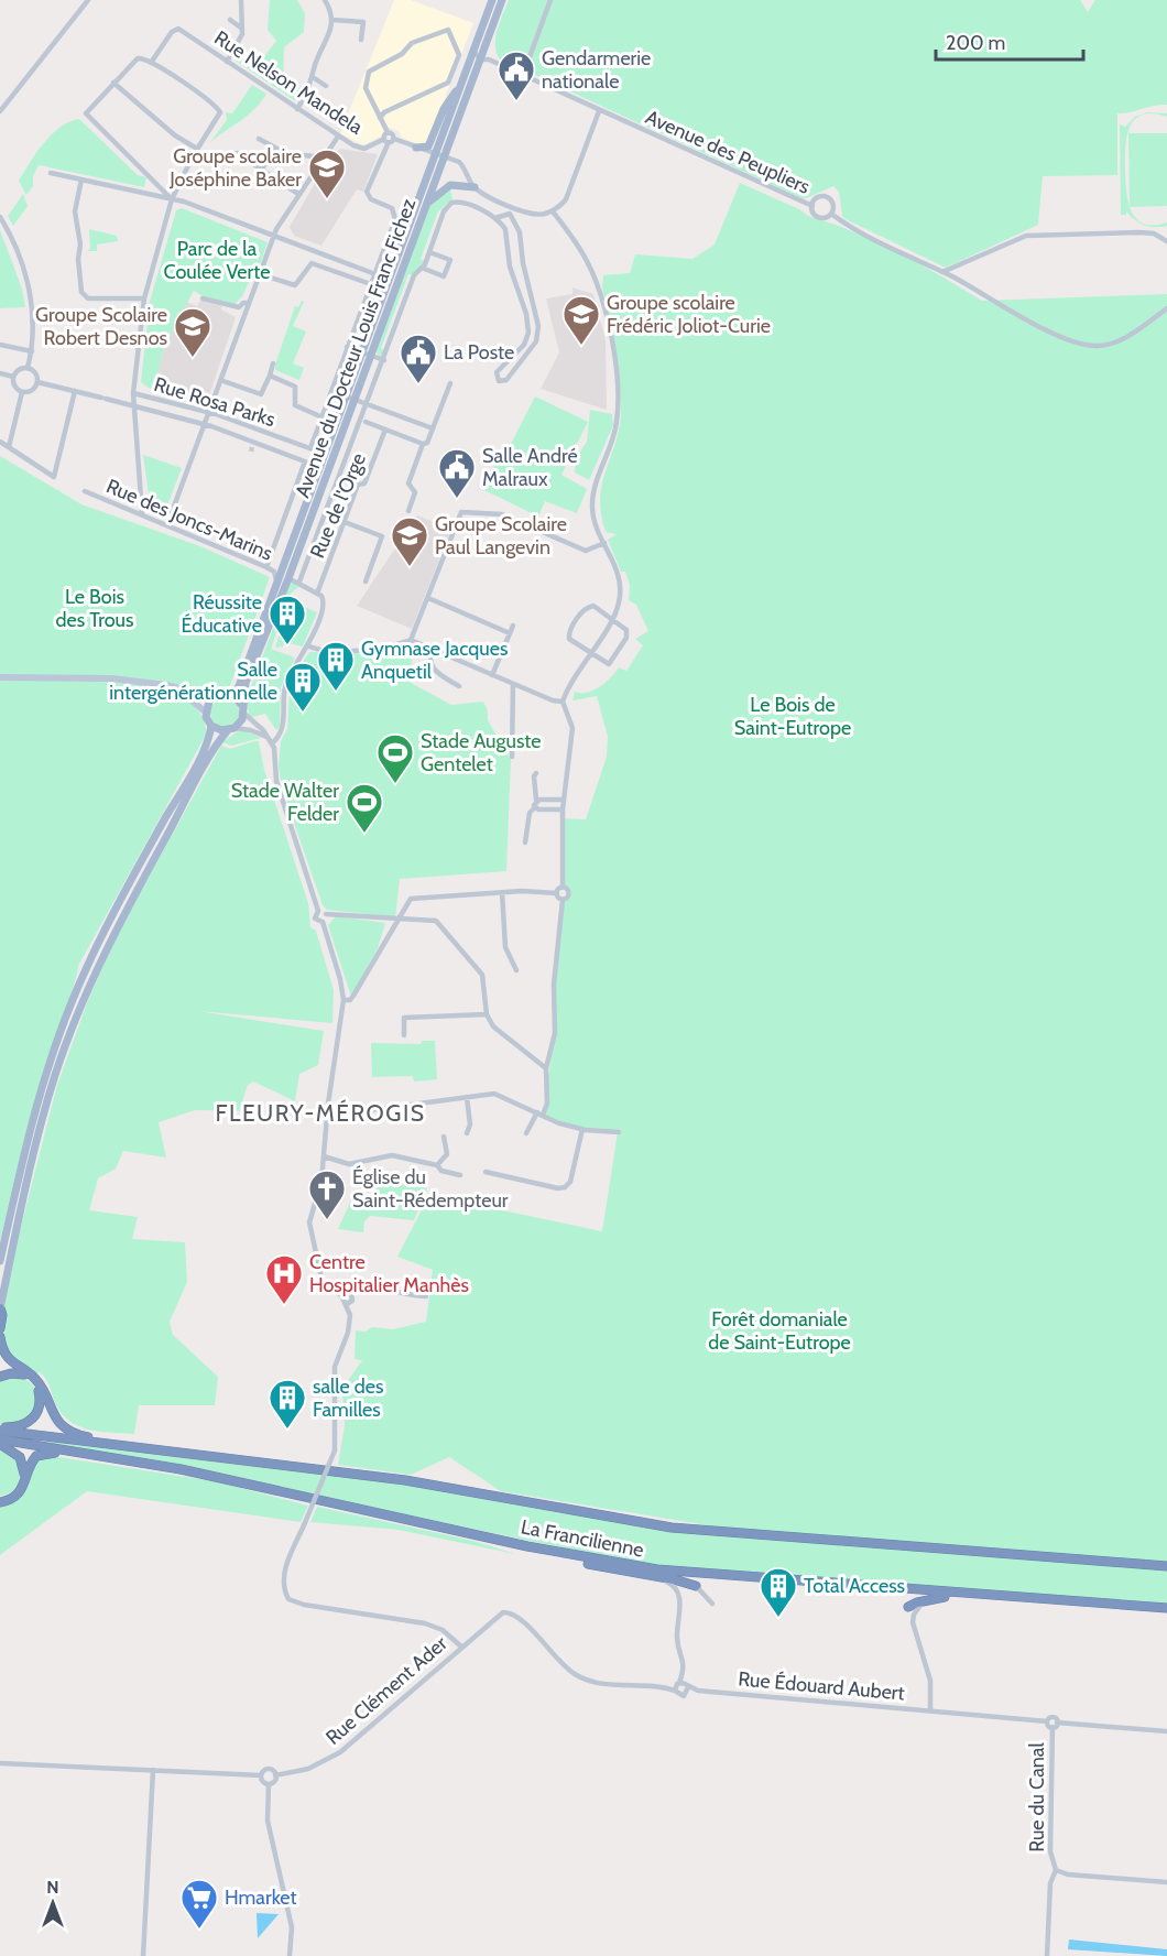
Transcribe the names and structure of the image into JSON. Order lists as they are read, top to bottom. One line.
{"streets":{"highway":["La Francilienne"],"main road":["Avenue du Docteur Louis Franc Fichez"],"street":["Rue Nelson Mandela","Avenue des Peupliers","Rue Rosa Parks","Rue de l'Orge","Rue des Joncs-Marins","Rue Édouard Aubert","Rue Clément Ader","Rue du Canal"]},"crossings":[["Avenue des Peupliers","Avenue du Docteur Louis Franc Fichez"],["Avenue du Docteur Louis Franc Fichez","Rue Rosa Parks"],["Avenue du Docteur Louis Franc Fichez","Rue des Joncs-Marins"]],"districts":["FLEURY-MÉROGIS"],"parks":["Parc de la Coulée Verte","Le Bois des Trous","Le Bois de Saint-Eutrope","Forêt domaniale de Saint-Eutrope"],"places":{"public building":["Gendarmerie nationale","La Poste","Salle André Malraux"],"school or university":["Groupe scolaire Joséphine Baker","Groupe scolaire Frédéric Joliot-Curie","Groupe Scolaire Robert Desnos","Groupe Scolaire Paul Langevin"],"building":["Réussite Éducative","Gymnase Jacques Anquetil","Salle intergénérationnelle","salle des Familles","Total Access"],"sports":["Stade Auguste Gentelet","Stade Walter Felder"],"church":["Église du Saint-Rédempteur"],"hospital":["Centre Hospitalier Manhès"],"supermarket":["Hmarket"]},"scale_bar":"200 m","north":"top"}
